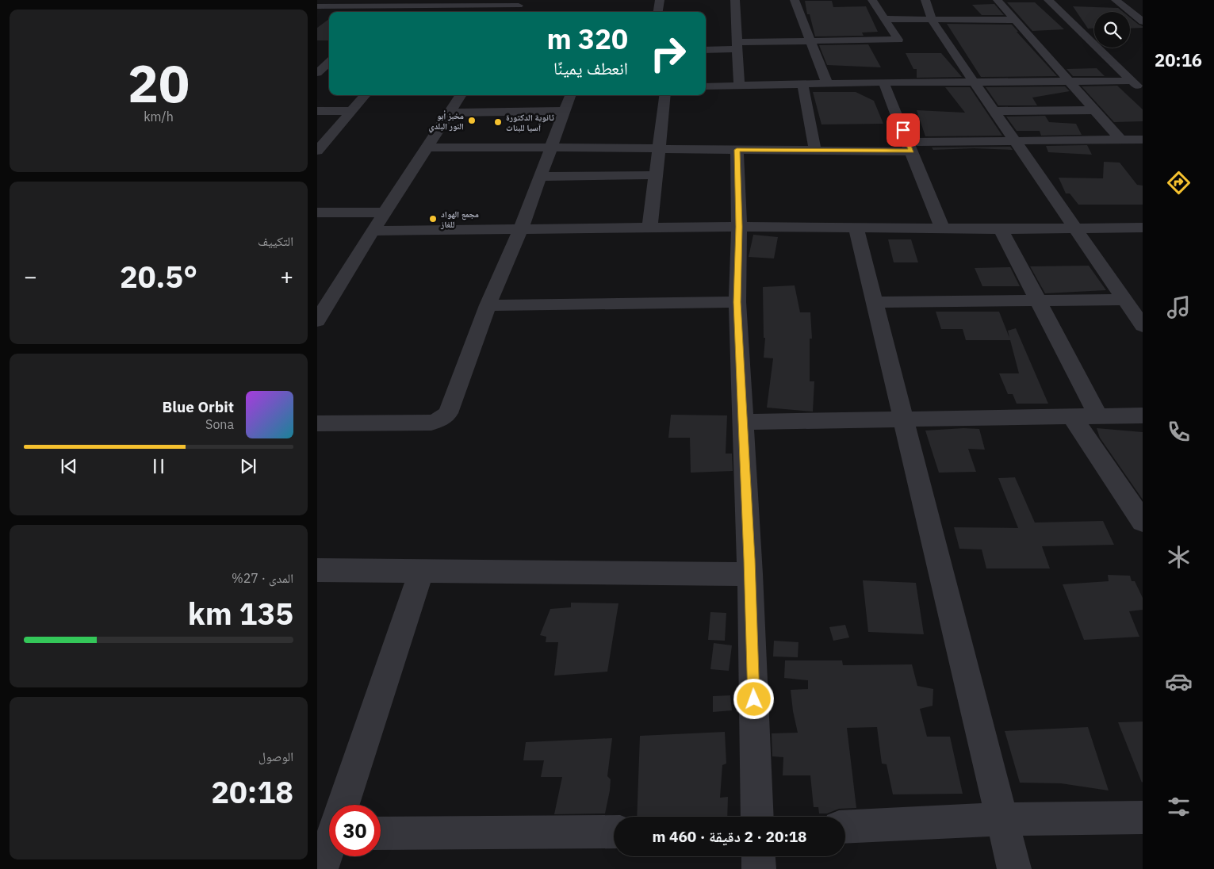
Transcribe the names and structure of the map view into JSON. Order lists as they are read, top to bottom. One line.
{"places":["مخبز أبو النور البلدي","ثانوية الدكتورة آسيا للبنات","مجمع الهواد للغاز"],"page":{"tabs":"20:16","tile":[["20","km/h"],"التكييف",["المدى · 27%","135 km"],["الوصول","20:18"]],"turn":["320 m","انعطف يمينًا"],"heat":["−","20.5°","+"],"song":["Blue Orbit","Sona"],"limit":"30","trip":"20:18 · 2 دقيقة · 460 m"}}
